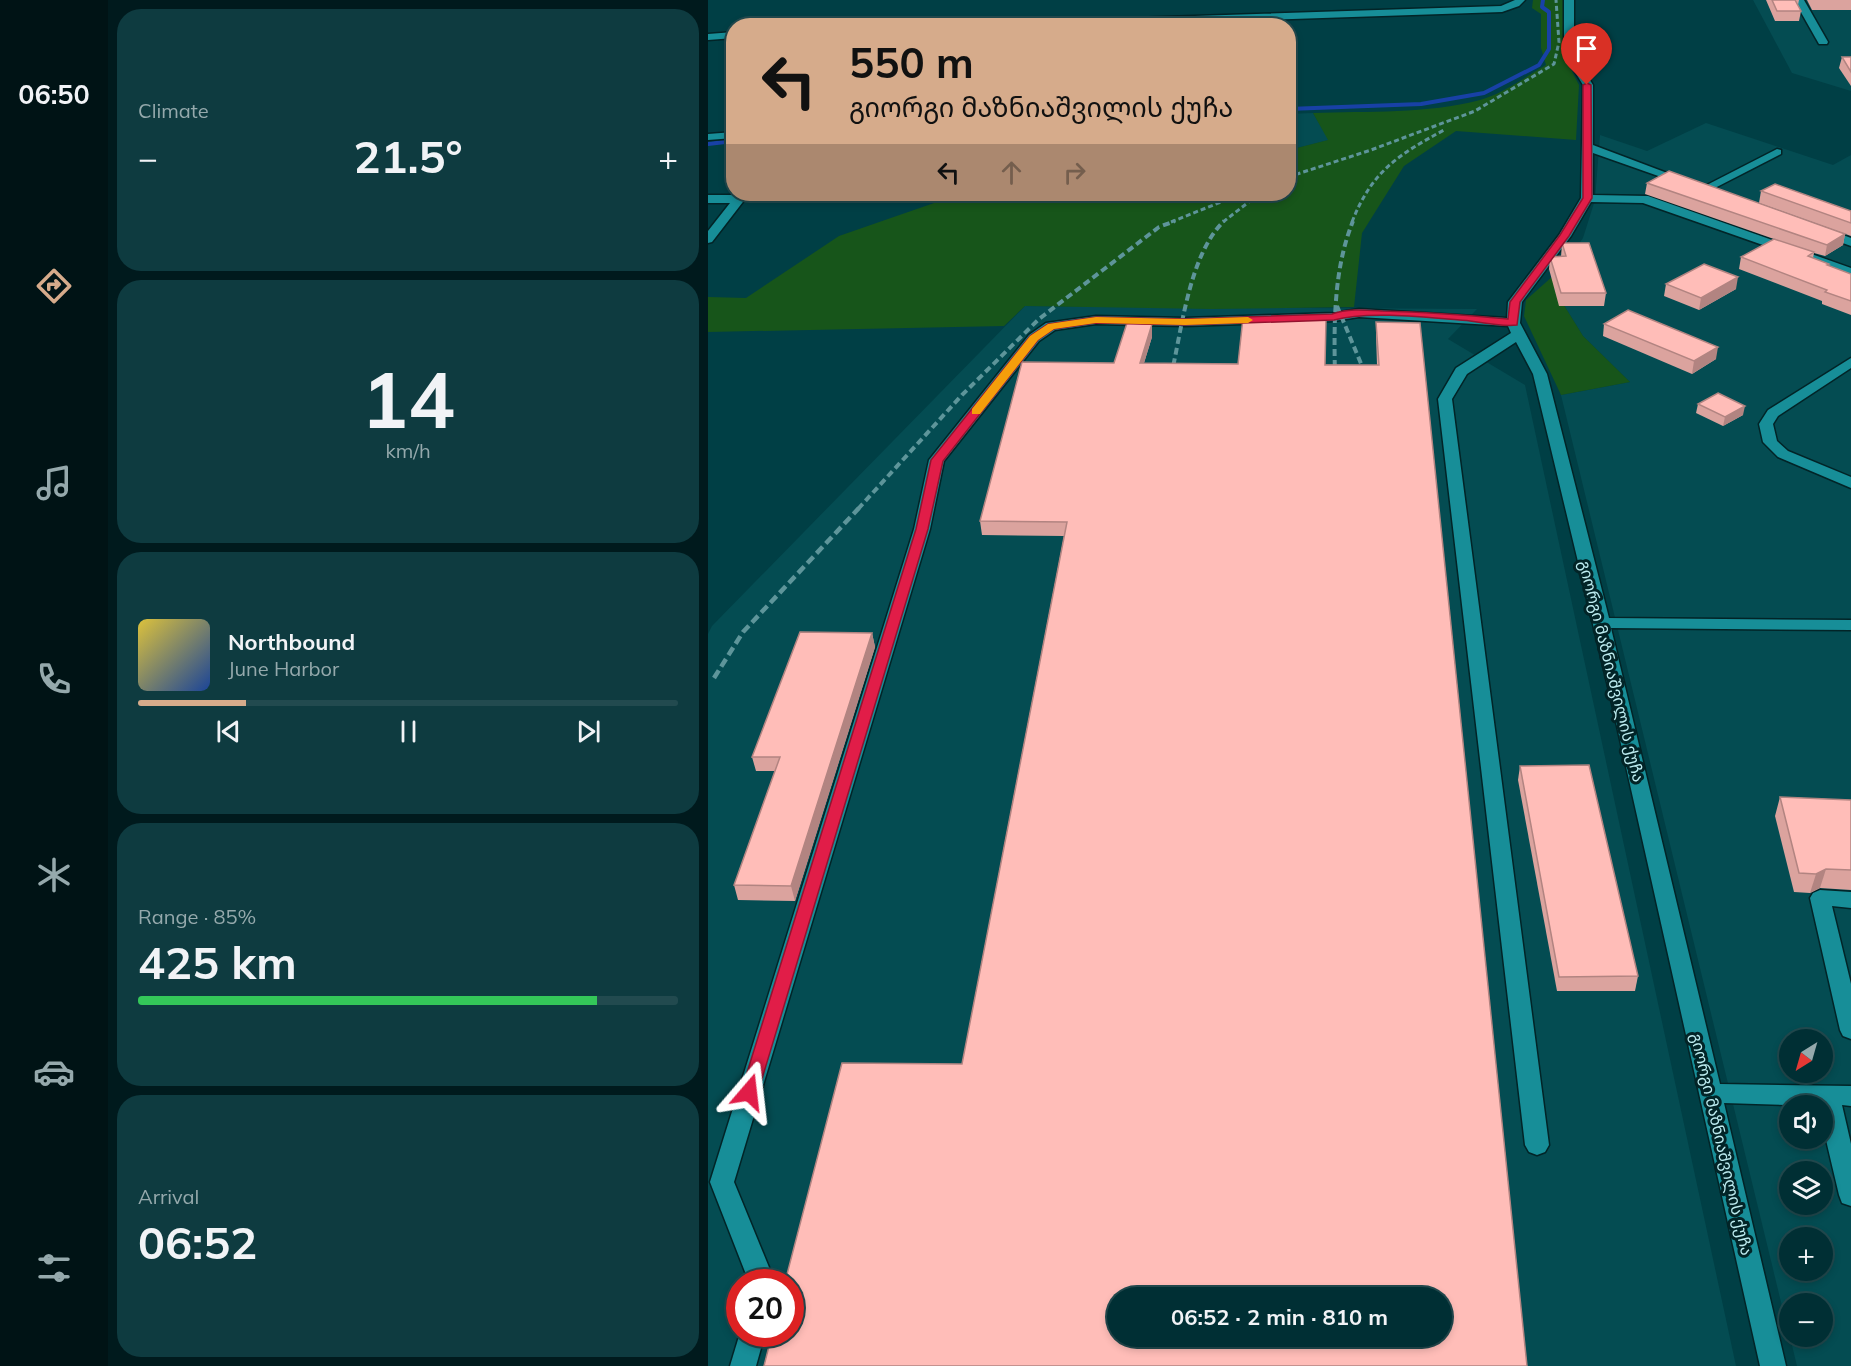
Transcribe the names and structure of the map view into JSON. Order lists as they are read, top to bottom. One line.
{"streets":{"street":["გიორგი მაზნიაშვილის ქუჩა"]},"north":"bottom left","page":{"tabs":"06:50","tile":["Climate",["14","km/h"],["Range · 85%","425 km"],["Arrival","06:52"]],"turn":["550 m","გიორგი მაზნიაშვილის ქუჩა"],"heat":["−","21.5°","+"],"song":["Northbound","June Harbor"],"map_buttons":["+","−"],"limit":"20","trip":"06:52 · 2 min · 810 m"}}
